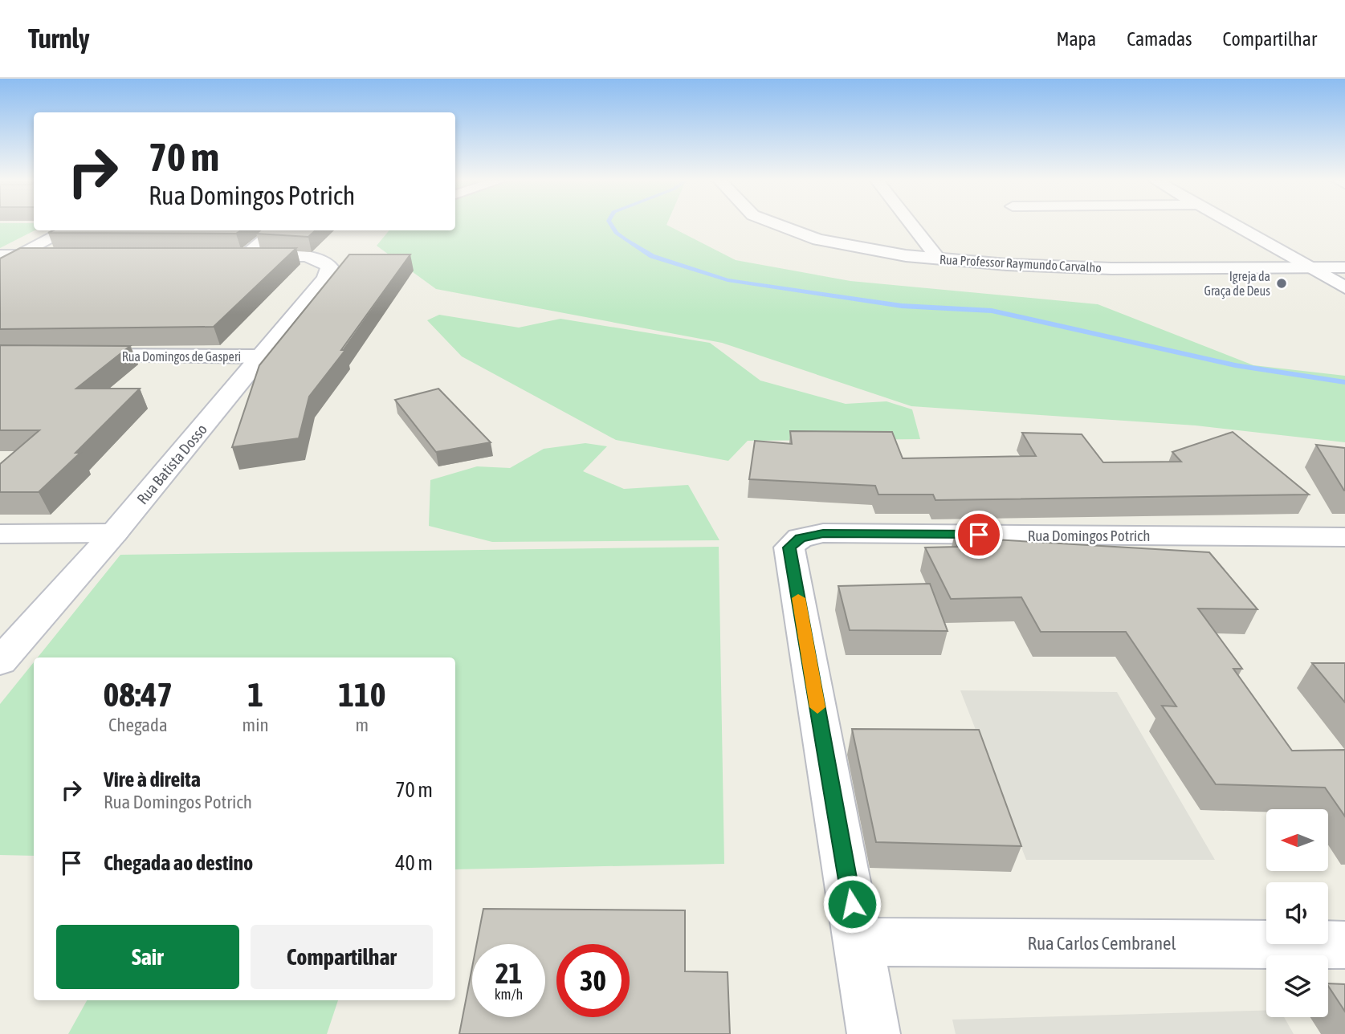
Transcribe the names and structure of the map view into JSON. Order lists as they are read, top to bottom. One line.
{"streets":{"street":["Rua Professor Raymundo Carvalho","Rua Domingos de Gasperi","Rua Batista Dosso","Rua Domingos Potrich","Rua Carlos Cembranel"]},"crossings":[["Rua Domingos de Gasperi","Rua Batista Dosso"],["Rua Domingos Potrich","Rua Carlos Cembranel"]],"places":["Igreja da Graça de Deus"],"north":"left","page":{"header":"Turnly","nav":["Mapa","Camadas","Compartilhar"],"turn":["70 m","Rua Domingos Potrich"],"eta":["08:47","Chegada","1","min","110","m"],"list":[{"name":"Vire à direita","note":"Rua Domingos Potrich","value":"70 m"},{"name":"Chegada ao destino","value":"40 m"}],"buttons":["Sair","Compartilhar"],"speed":"21 km/h","limit":"30"}}
